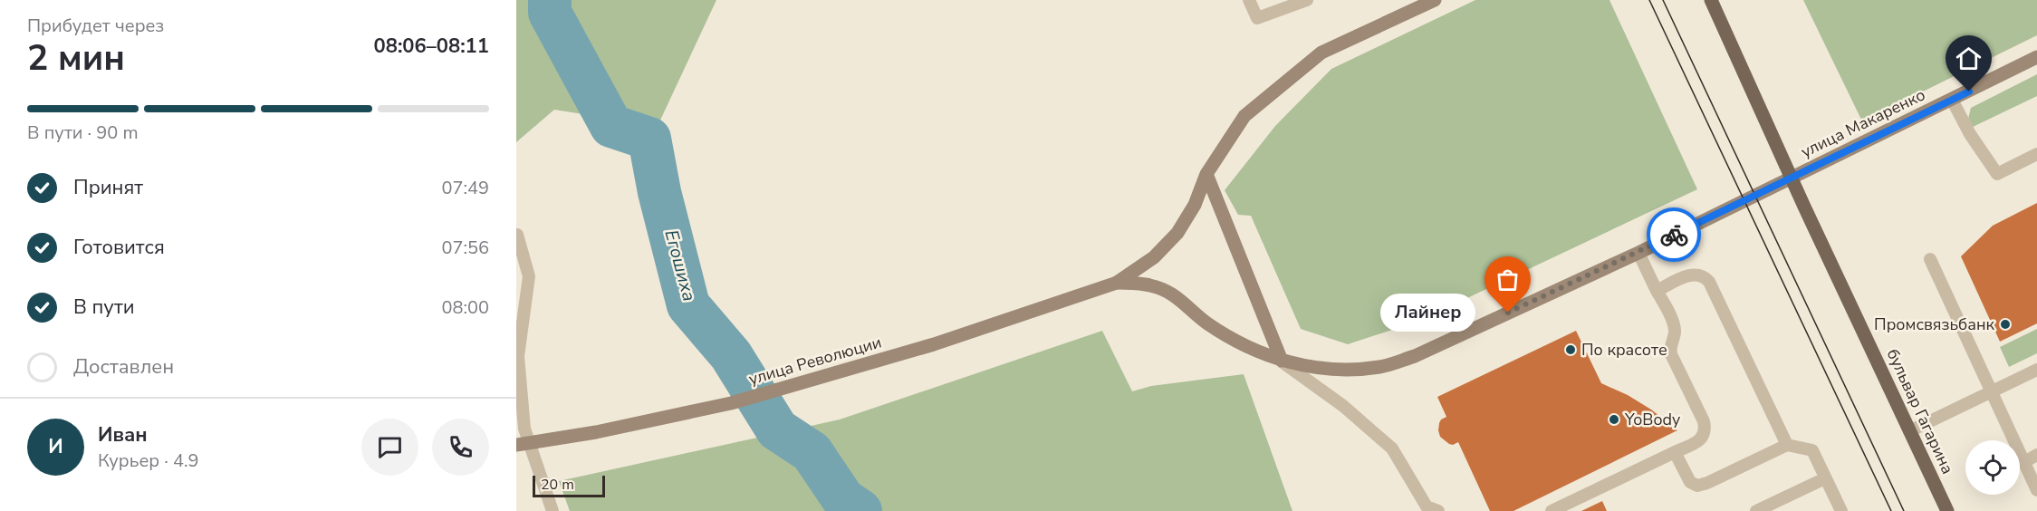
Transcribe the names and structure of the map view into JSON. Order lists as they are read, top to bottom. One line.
{"streets":{"main road":["улица Макаренко","улица Революции","бульвар Гагарина"]},"crossings":[["улица Макаренко","улица Революции"],["улица Макаренко","бульвар Гагарина"],["улица Революции","бульвар Гагарина"]],"water":["Егошиха"],"places":["Лайнер","Промсвязьбанк","По красоте","YoBody"],"scale_bar":"20 m","page":{"heading":["2 мин","Прибудет через","08:06–08:11"],"panel":["Иван","Курьер · 4.9"],"bar":"В пути · 90 m","list":[["Принят","07:49"],["Готовится","07:56"],["В пути","08:00"],"Доставлен"],"bubble":"Лайнер","round":"И","scale":"20 m"}}
